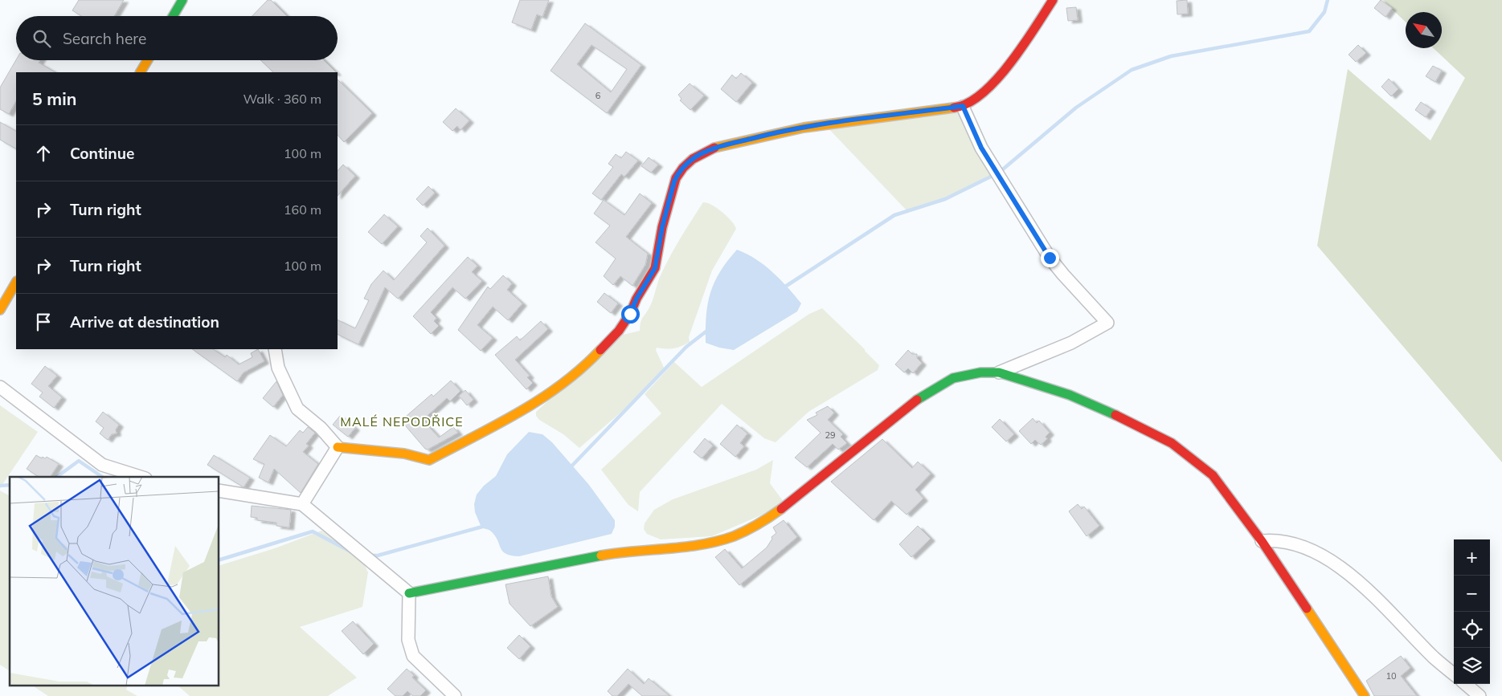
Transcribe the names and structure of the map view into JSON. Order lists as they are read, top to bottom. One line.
{"districts":["MALÉ NEPODŘICE"],"house_numbers":["6","29","10"],"north":"top left","page":{"search":"Search here","heading":["5 min","Walk · 360 m"],"list":[["Continue","100 m"],["Turn right","160 m"],["Turn right","100 m"],"Arrive at destination"],"map_buttons":["+","−"]}}
